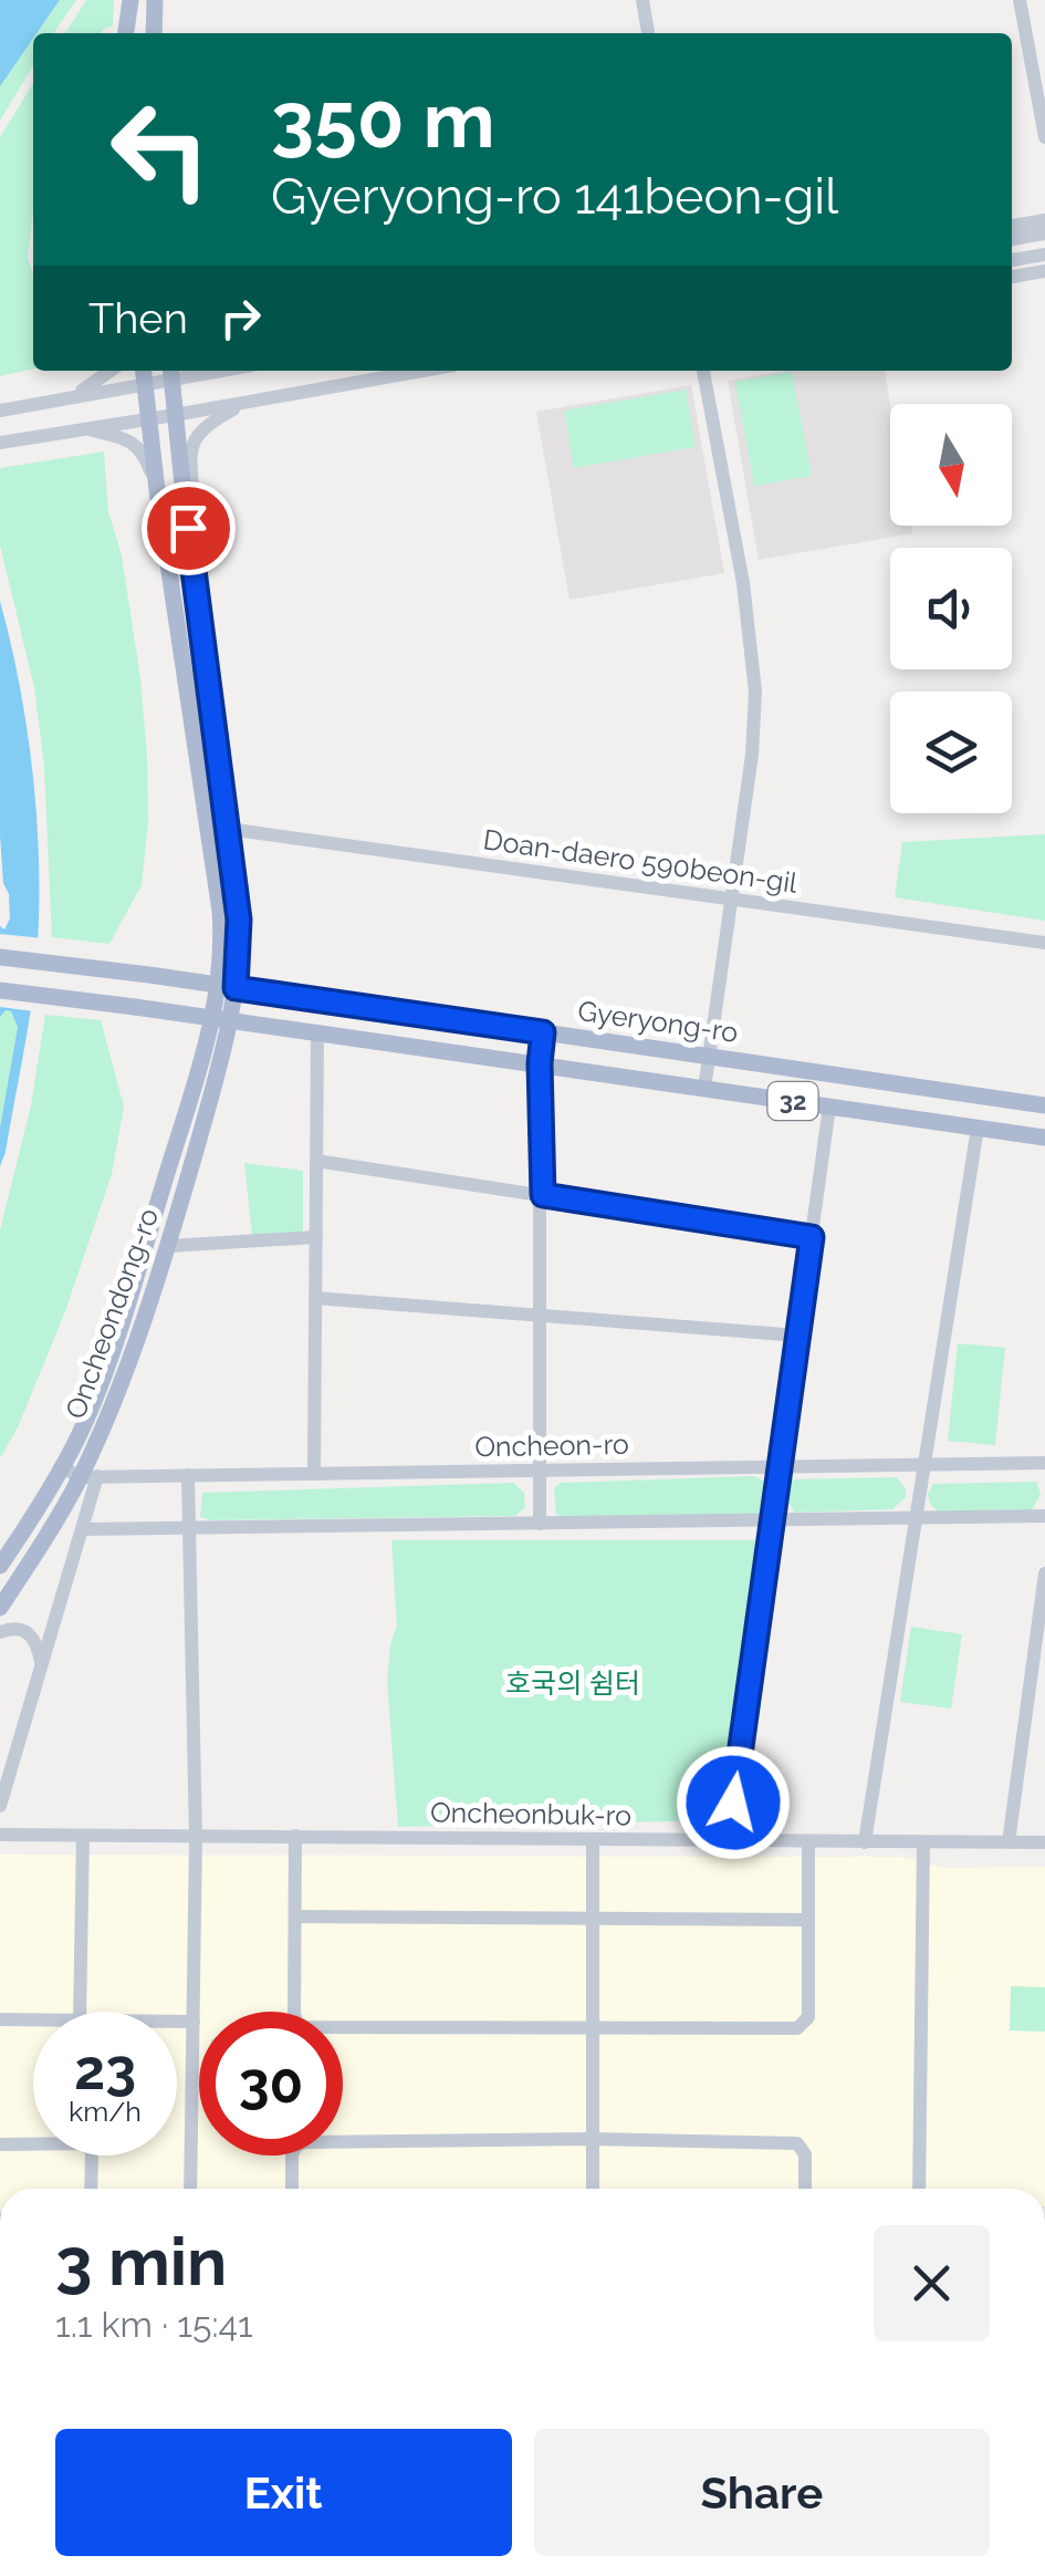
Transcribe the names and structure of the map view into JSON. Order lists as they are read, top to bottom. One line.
{"streets":{"main road":["Gyeryong-ro","32","Oncheondong-ro"],"street":["Doan-daero 590beon-gil","Oncheon-ro","Oncheonbuk-ro"]},"crossings":[["32","Oncheondong-ro"],["Oncheondong-ro","Oncheon-ro"]],"parks":["호국의 쉼터"],"north":"bottom","page":{"turn":["350 m","Gyeryong-ro 141beon-gil"],"then":"Then","speed":"23 km/h","limit":"30","heading":["3 min","1.1 km · 15:41"],"buttons":["Exit","Share"]}}
